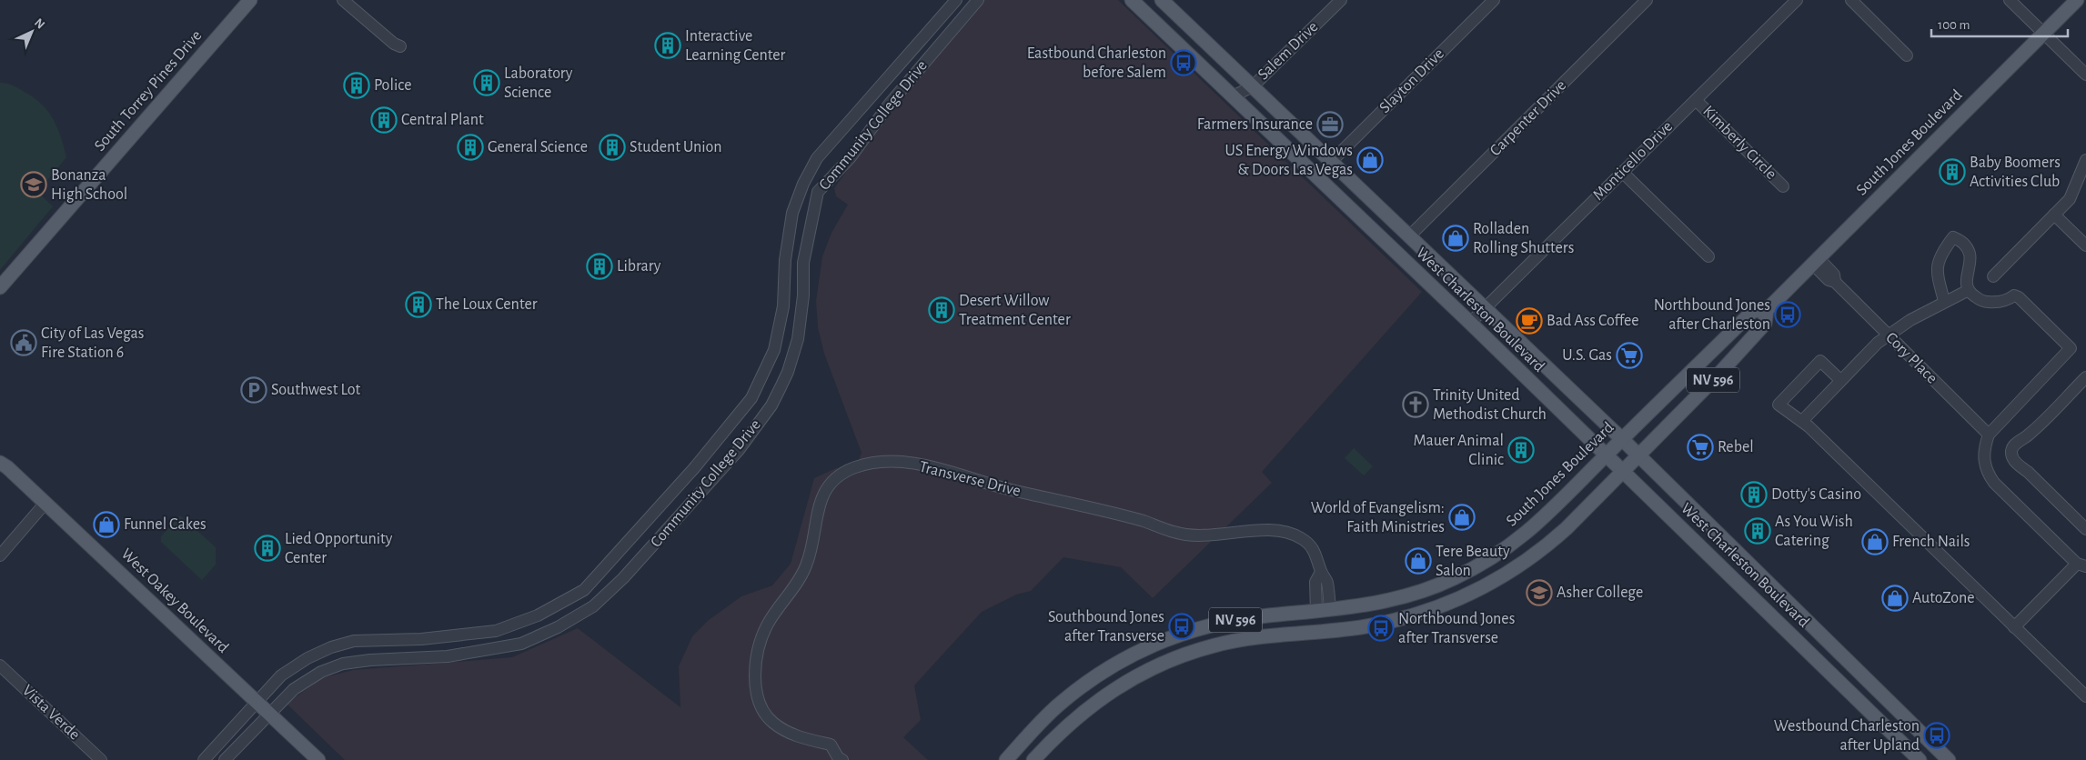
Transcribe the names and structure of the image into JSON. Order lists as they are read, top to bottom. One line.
{"streets":{"main road":["South Torrey Pines Drive","South Jones Boulevard","West Charleston Boulevard","NV 596","West Oakey Boulevard"],"street":["Salem Drive","Slayton Drive","Carpenter Drive","Community College Drive","Kimberly Circle","Monticello Drive","Cory Place","Transverse Drive","Vista Verde"]},"crossings":[["Salem Drive","West Charleston Boulevard"],["Slayton Drive","West Charleston Boulevard"],["Carpenter Drive","West Charleston Boulevard"],["Community College Drive","West Oakey Boulevard"],["Kimberly Circle","Monticello Drive"],["South Jones Boulevard","West Charleston Boulevard"],["South Jones Boulevard","Cory Place"],["South Jones Boulevard","Transverse Drive"],["Monticello Drive","West Charleston Boulevard"]],"places":{"building":["Interactive Learning Center","Laboratory Science","Police","Central Plant","General Science","Student Union","Baby Boomers Activities Club","Library","The Loux Center","Desert Willow Treatment Center","Mauer Animal Clinic","Dotty's Casino","As You Wish Catering","Lied Opportunity Center"],"bus stop":["Eastbound Charleston before Salem","Northbound Jones after Charleston","Southbound Jones after Transverse","Northbound Jones after Transverse","Westbound Charleston after Upland"],"office":["Farmers Insurance"],"shop":["US Energy Windows & Doors Las Vegas","Rolladen Rolling Shutters","World of Evangelism: Faith Ministries","Funnel Cakes","French Nails","Tere Beauty Salon","AutoZone"],"school or university":["Bonanza High School","Asher College"],"cafe":["Bad Ass Coffee"],"public building":["City of Las Vegas Fire Station 6"],"supermarket":["U.S. Gas","Rebel"],"parking":["Southwest Lot"],"church":["Trinity United Methodist Church"]},"scale_bar":"100 m","north":"top right"}
